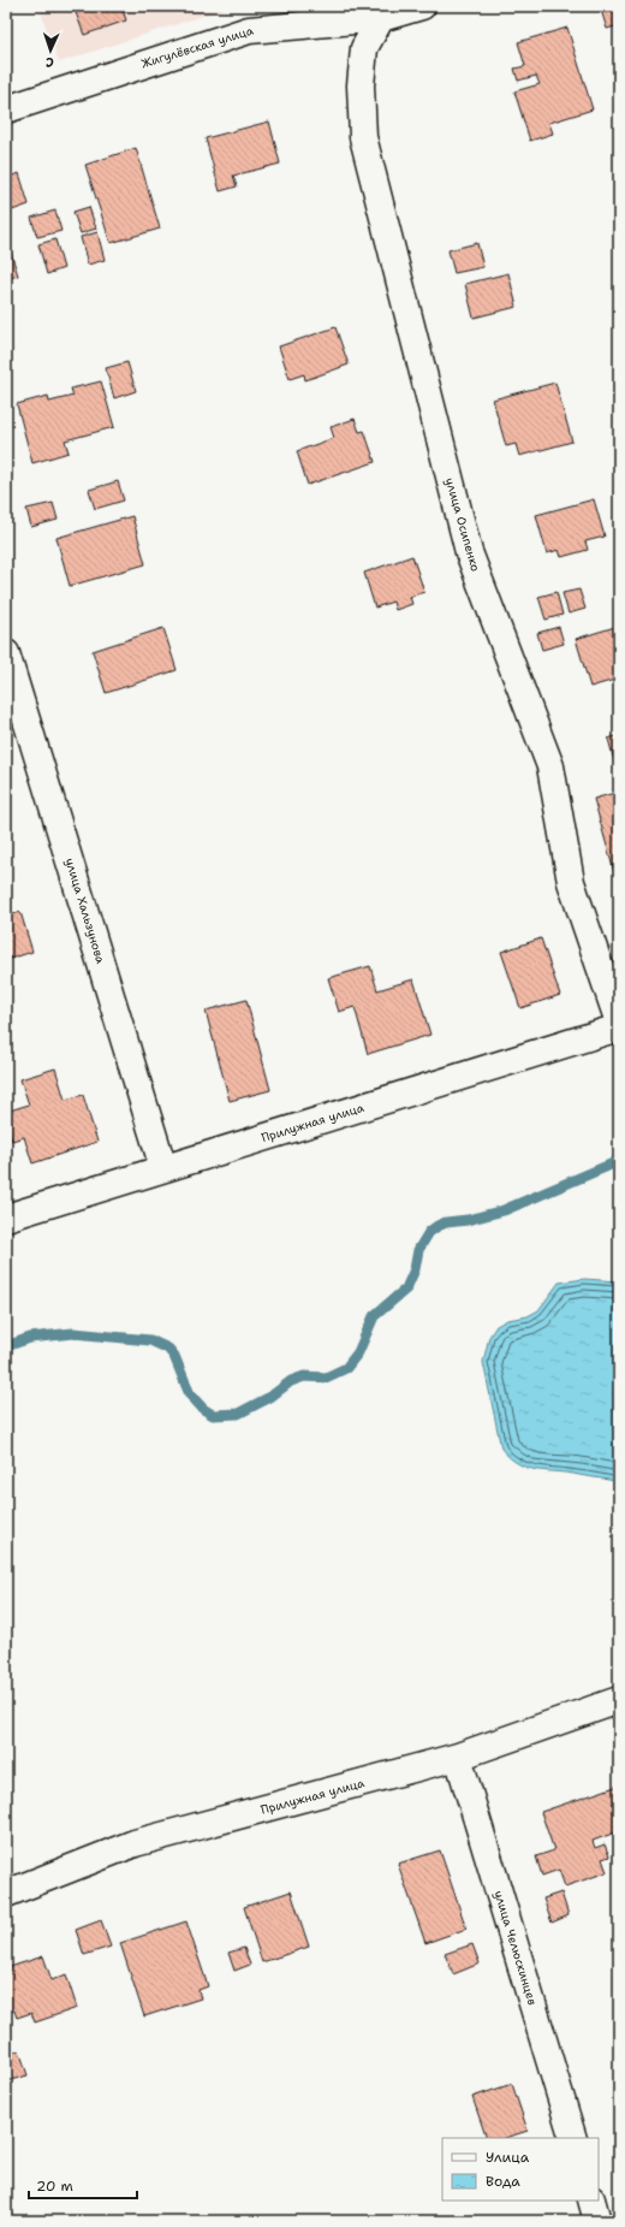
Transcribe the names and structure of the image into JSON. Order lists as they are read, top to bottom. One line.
{"streets":{"street":["Жигулёвская улица","улица Осипенко","улица Хальзунова","Прилужная улица","улица Челюскинцев"]},"crossings":[["Жигулёвская улица","улица Осипенко"],["улица Хальзунова","Прилужная улица"],["Прилужная улица","улица Челюскинцев"]],"legend":["Улица","Вода"],"scale_bar":"20 m","north":"bottom"}
